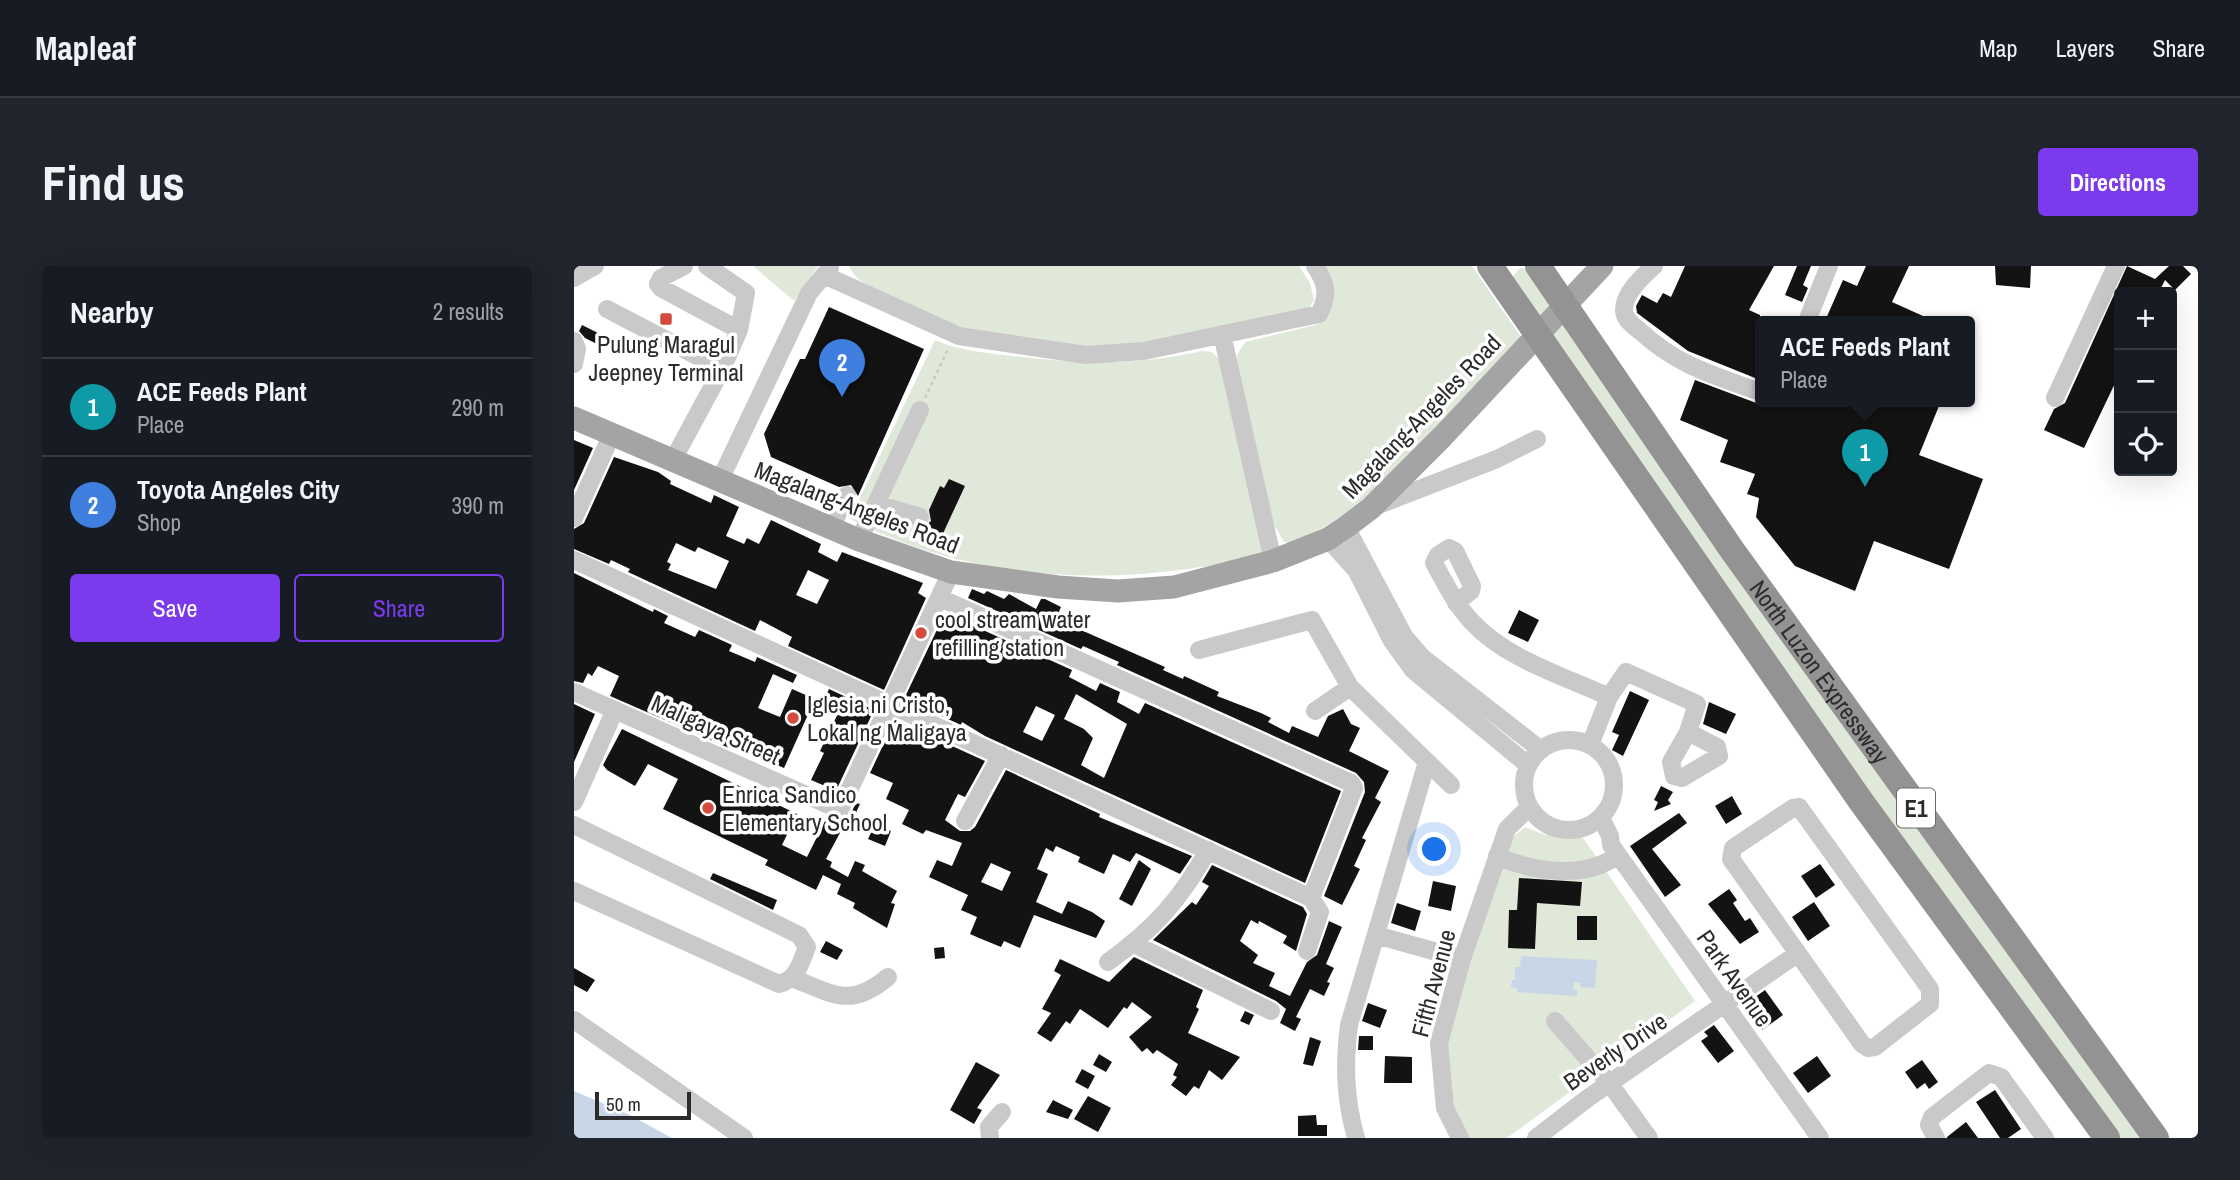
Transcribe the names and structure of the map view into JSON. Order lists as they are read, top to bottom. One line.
{"streets":{"highway":["North Luzon Expressway","E1"],"main road":["Magalang-Angeles Road"],"street":["Maligaya Street","Park Avenue","Fifth Avenue","Beverly Drive"]},"crossings":[["Park Avenue","Beverly Drive"]],"places":{"transit":["Pulung Maragul Jeepney Terminal"],"other":["cool stream water refilling station","Iglesia ni Cristo, Lokal ng Maligaya","Enrica Sandico Elementary School"]},"scale_bar":"50 m","page":{"header":"Mapleaf","nav":["Map","Layers","Share"],"buttons":["Directions",["Save","Share"]],"title":"Find us","heading":["Nearby","2 results"],"map_buttons":["+","−"],"popup":["ACE Feeds Plant","Place"],"pins":["2","1"],"list":[{"mark":"1","name":"ACE Feeds Plant","note":"Place","value":"290 m"},{"mark":"2","name":"Toyota Angeles City","note":"Shop","value":"390 m"}],"scale":"50 m"}}
